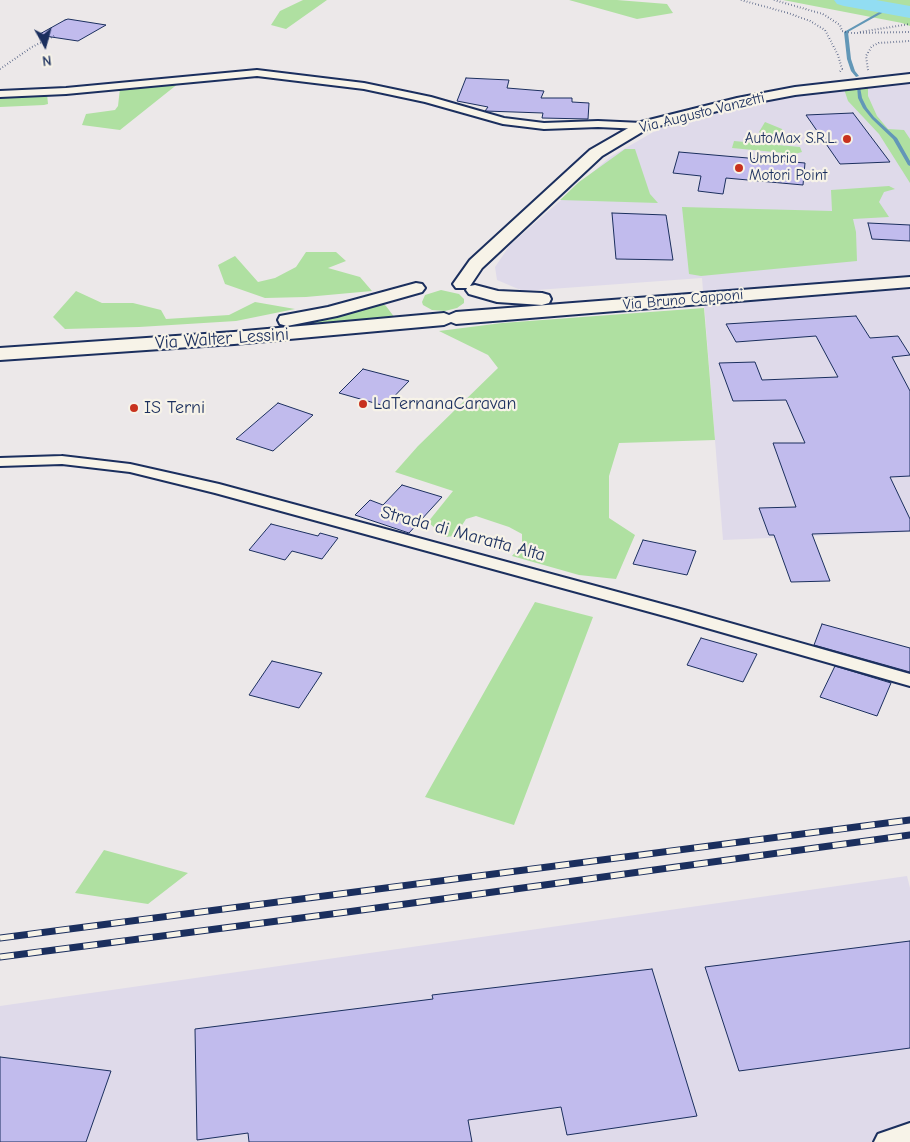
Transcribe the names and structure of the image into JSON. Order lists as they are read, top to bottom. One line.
{"streets":{"main road":["Via Augusto Vanzetti","Via Bruno Capponi","Via Walter Lessini"],"street":["Strada di Maratta Alta"]},"crossings":[["Via Augusto Vanzetti","Via Bruno Capponi"],["Via Augusto Vanzetti","Via Walter Lessini"],["Via Bruno Capponi","Via Walter Lessini"]],"places":["AutoMax S.R.L.","Umbria Motori Point","LaTernanaCaravan","IS Terni"],"north":"bottom"}
